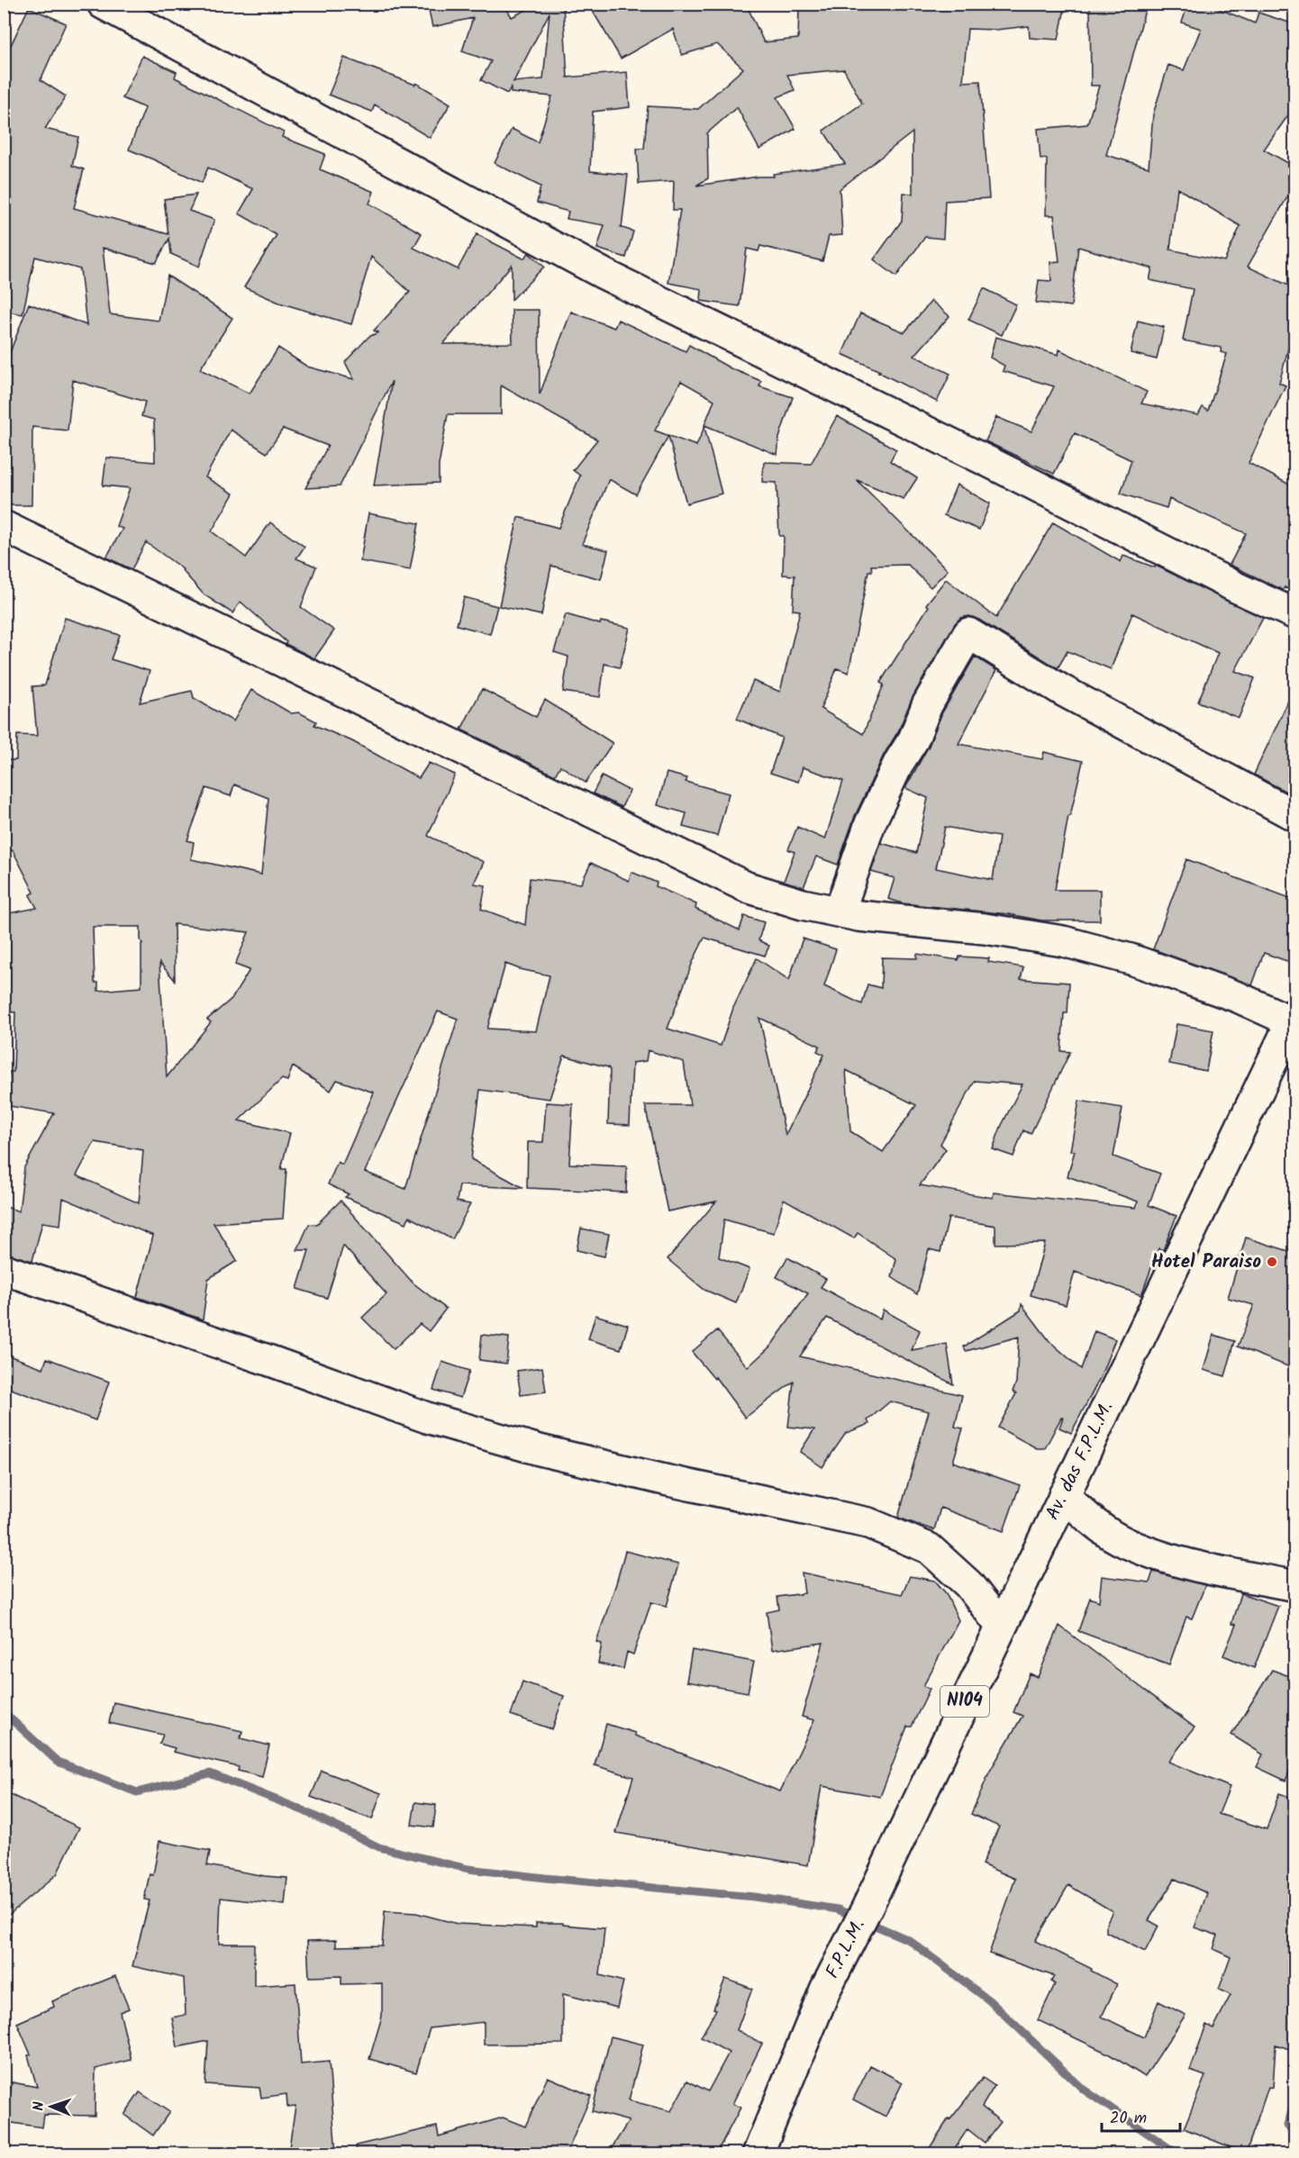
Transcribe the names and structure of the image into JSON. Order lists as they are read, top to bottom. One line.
{"streets":{"street":["Av. das F.P.L.M.","N104","F.P.L.M."]},"crossings":[["Av. das F.P.L.M.","F.P.L.M."]],"places":["Hotel Paraiso"],"scale_bar":"20 m","north":"left"}
